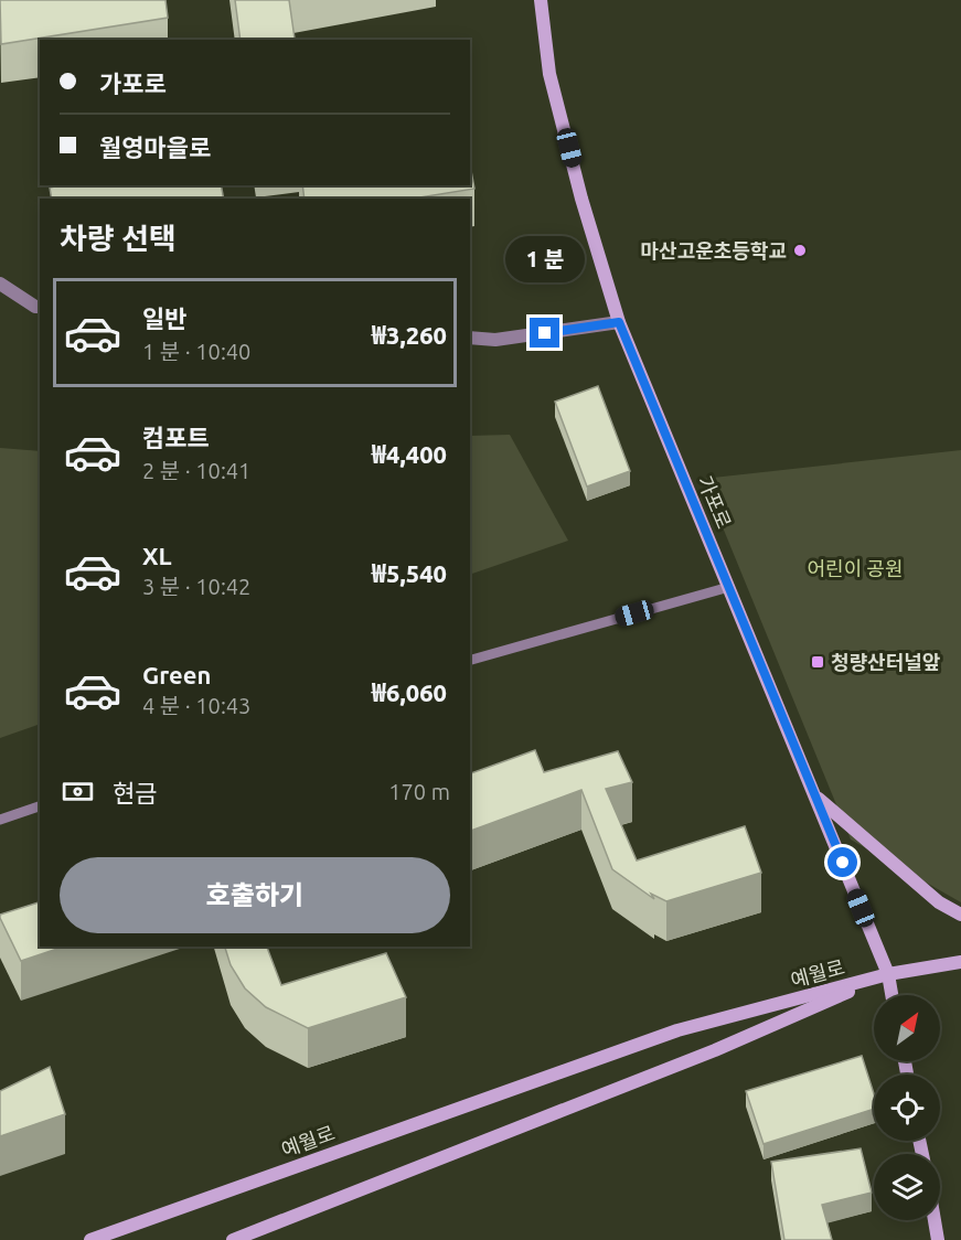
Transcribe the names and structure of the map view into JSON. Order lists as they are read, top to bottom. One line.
{"streets":{"main road":["가포로","예월로"]},"crossings":[["가포로","예월로"]],"parks":["어린이 공원"],"places":{"other":["마산고운초등학교"],"transit":["청량산터널앞"]},"north":"top right","page":{"banner":["가포로","월영마을로"],"heading":"차량 선택","bubble":"1 분","list":[{"name":"일반","note":"1 분 · 10:40","value":"₩3,260"},{"name":"컴포트","note":"2 분 · 10:41","value":"₩4,400"},{"name":"XL","note":"3 분 · 10:42","value":"₩5,540"},{"name":"Green","note":"4 분 · 10:43","value":"₩6,060"}],"pay":["현금","170 m"],"buttons":"호출하기"}}
